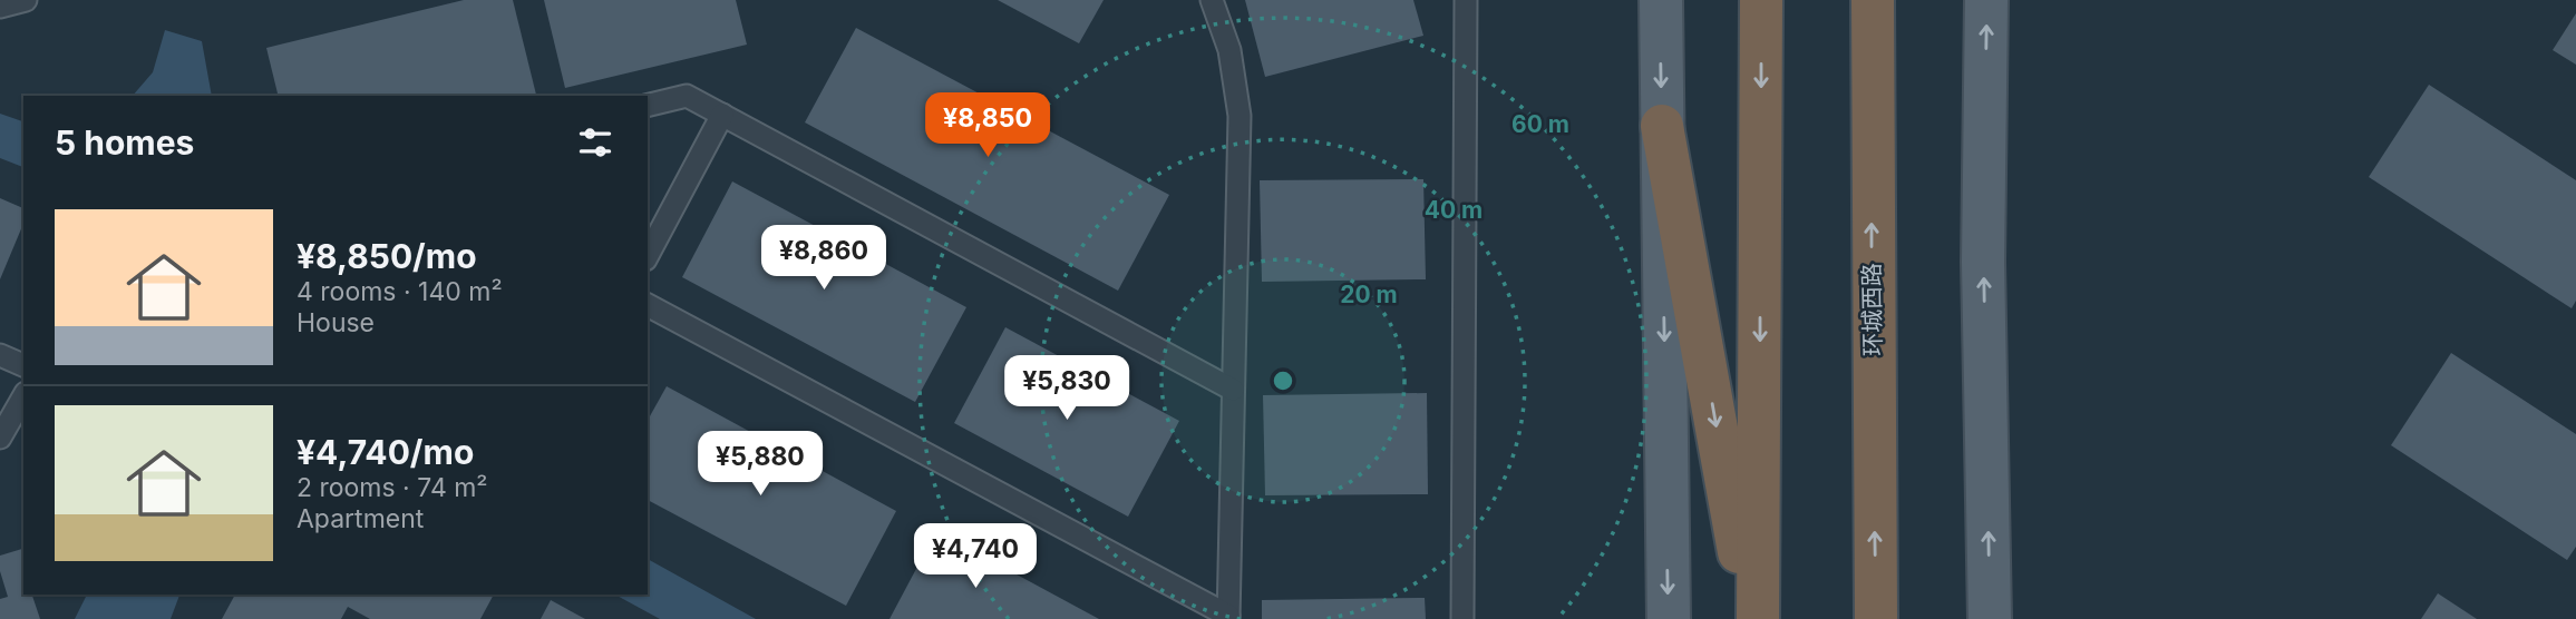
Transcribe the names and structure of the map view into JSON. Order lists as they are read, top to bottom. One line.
{"streets":{"highway":["环城西路"]},"page":{"price":["¥8,850","¥8,860","¥5,830","¥5,880","¥4,740"],"heading":"5 homes","list":[{"name":"¥8,850/mo","note":"4 rooms · 140 m² · House"},{"name":"¥4,740/mo","note":"2 rooms · 74 m² · Apartment"}]},"rings":["60 m","40 m","20 m"]}
